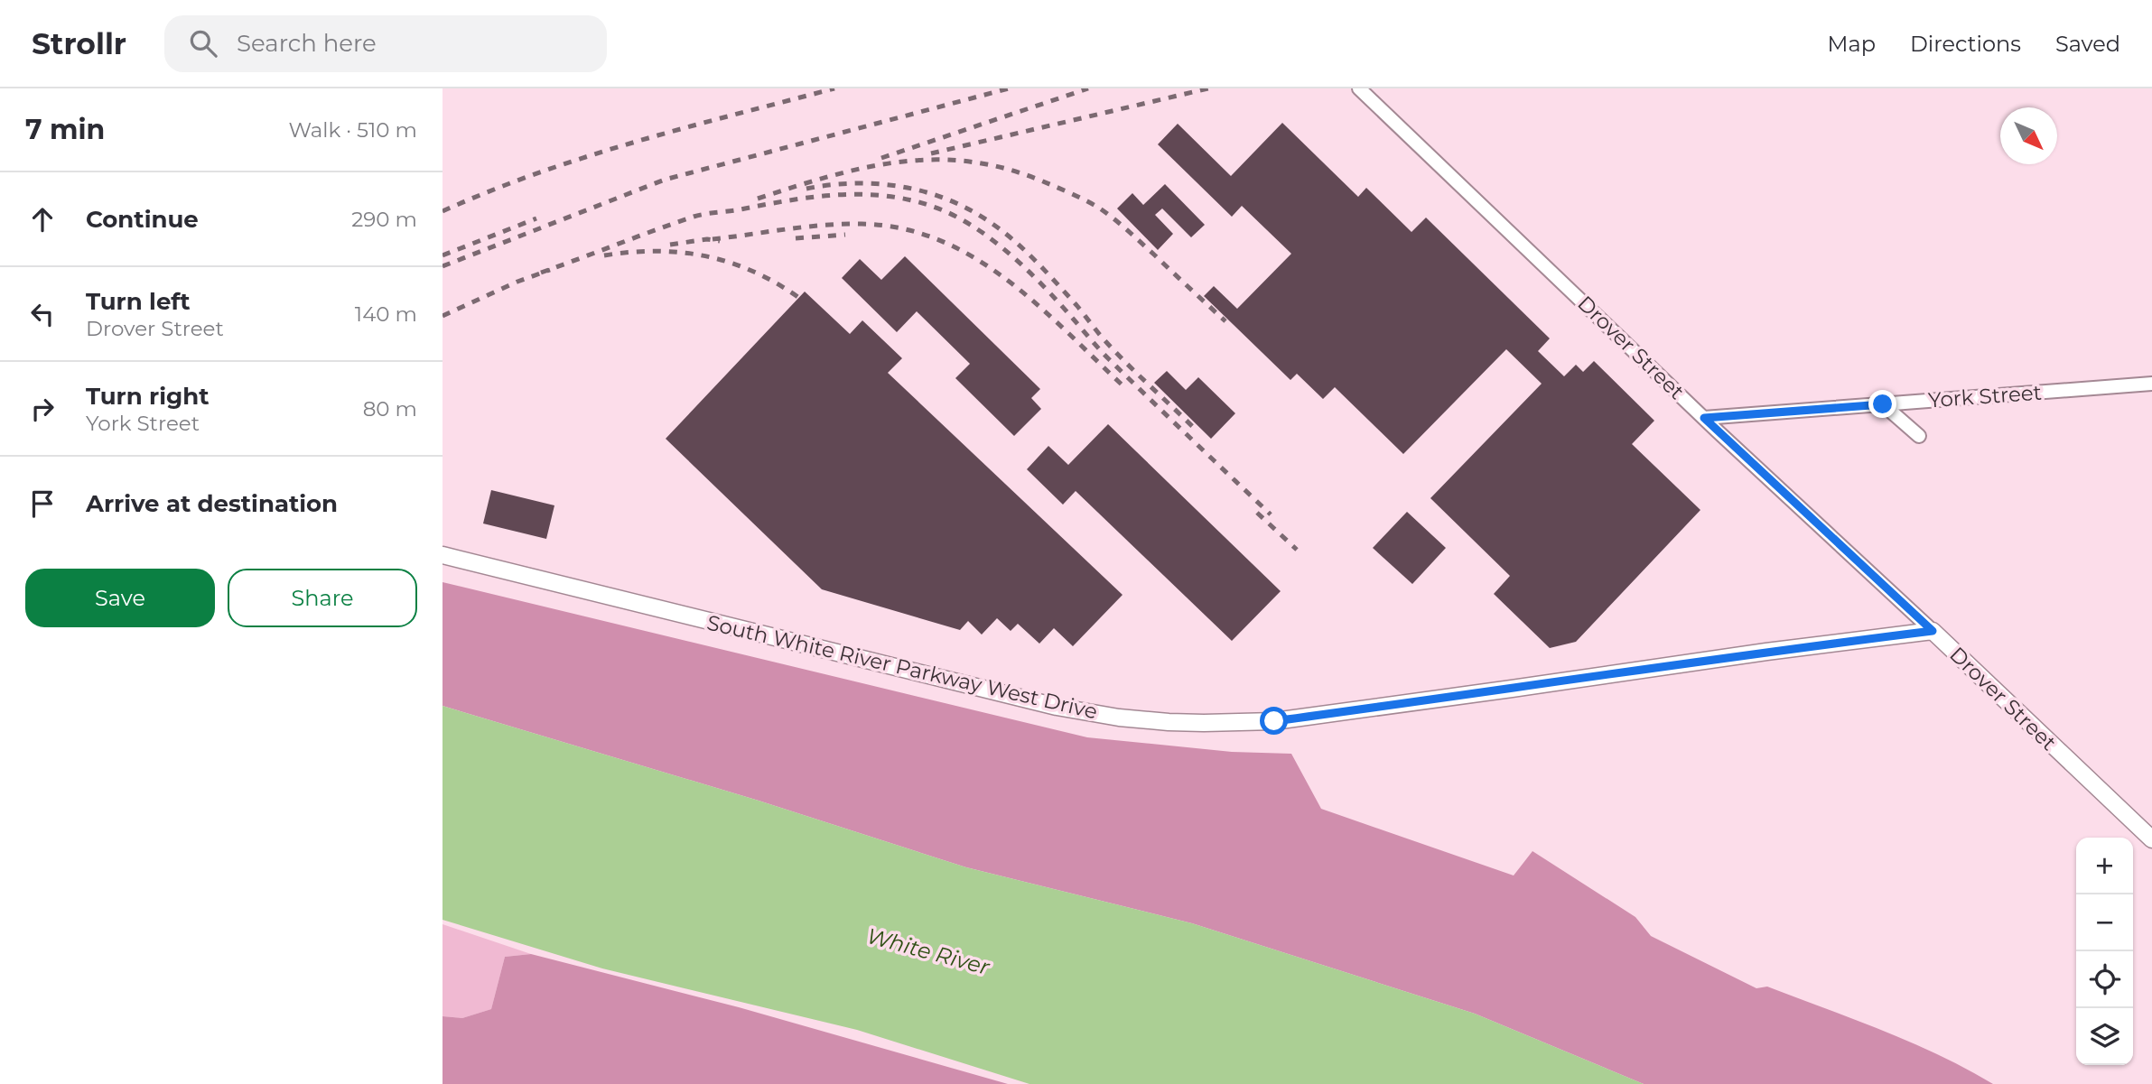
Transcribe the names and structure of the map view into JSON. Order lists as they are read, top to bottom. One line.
{"streets":{"street":["Drover Street","York Street","South White River Parkway West Drive"]},"crossings":[["Drover Street","York Street"],["Drover Street","South White River Parkway West Drive"]],"water":["White River"],"north":"bottom right","page":{"header":"Strollr","search":"Search here","nav":["Map","Directions","Saved"],"heading":["7 min","Walk · 510 m"],"list":[["Continue","290 m"],["Turn left","Drover Street","140 m"],["Turn right","York Street","80 m"],"Arrive at destination"],"buttons":["Save","Share"],"map_buttons":["+","−"]}}
